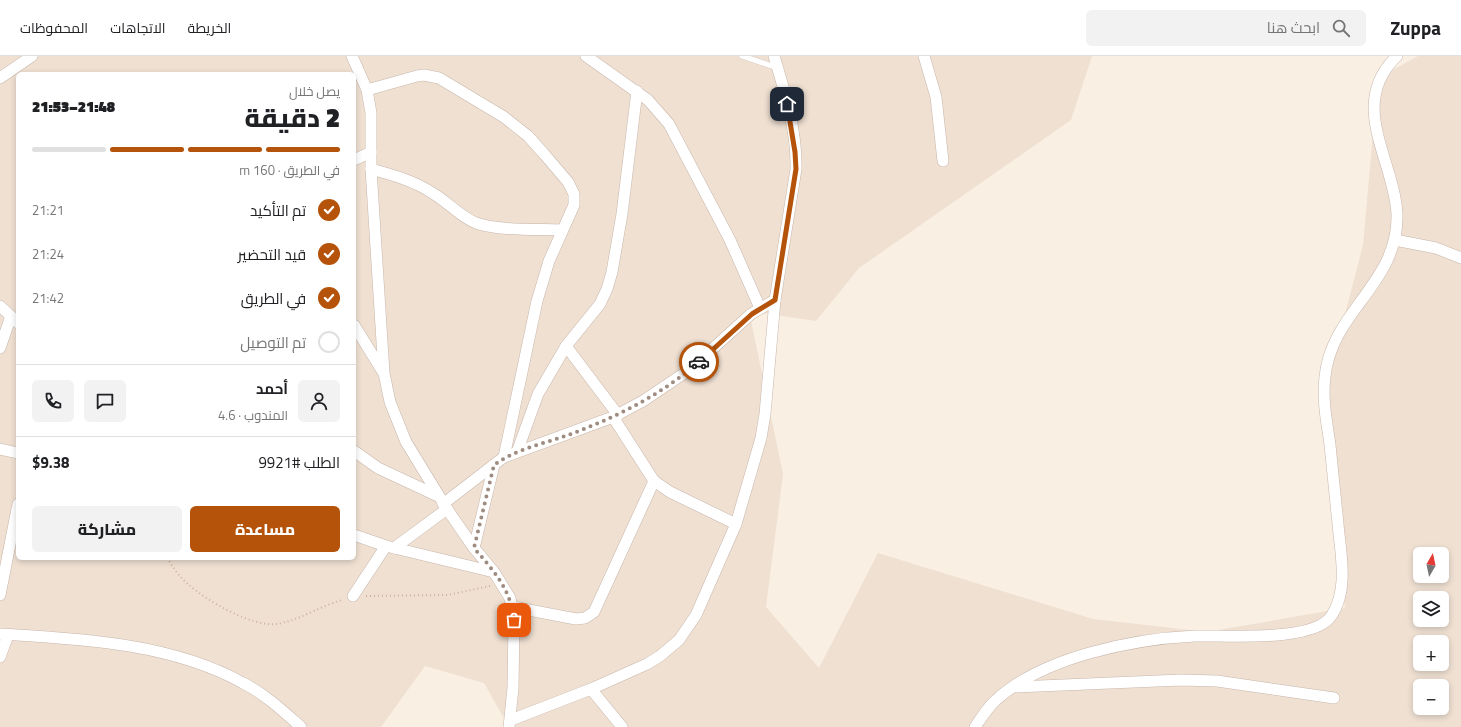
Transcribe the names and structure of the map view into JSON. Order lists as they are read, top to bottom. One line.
{"north":"top","page":{"header":"Zuppa","search":"ابحث هنا","nav":["الخريطة","الاتجاهات","المحفوظات"],"heading":["2 دقيقة","يصل خلال","21:48–21:53"],"panel":["أحمد","المندوب · 4.6","الطلب #9921","$9.38"],"bar":"في الطريق · 160 m","list":[["تم التأكيد","21:21"],["قيد التحضير","21:24"],["في الطريق","21:42"],"تم التوصيل"],"buttons":["مساعدة","مشاركة"],"map_buttons":["+","−"]}}
